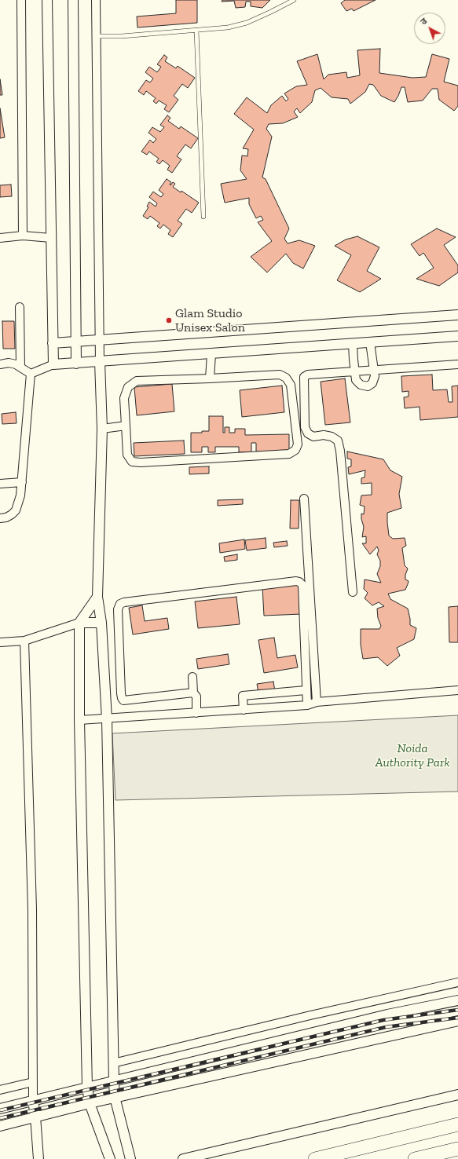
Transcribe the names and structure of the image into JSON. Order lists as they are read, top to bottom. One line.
{"parks":["Noida Authority Park"],"places":["Glam Studio Unisex Salon"],"north":"top left"}
